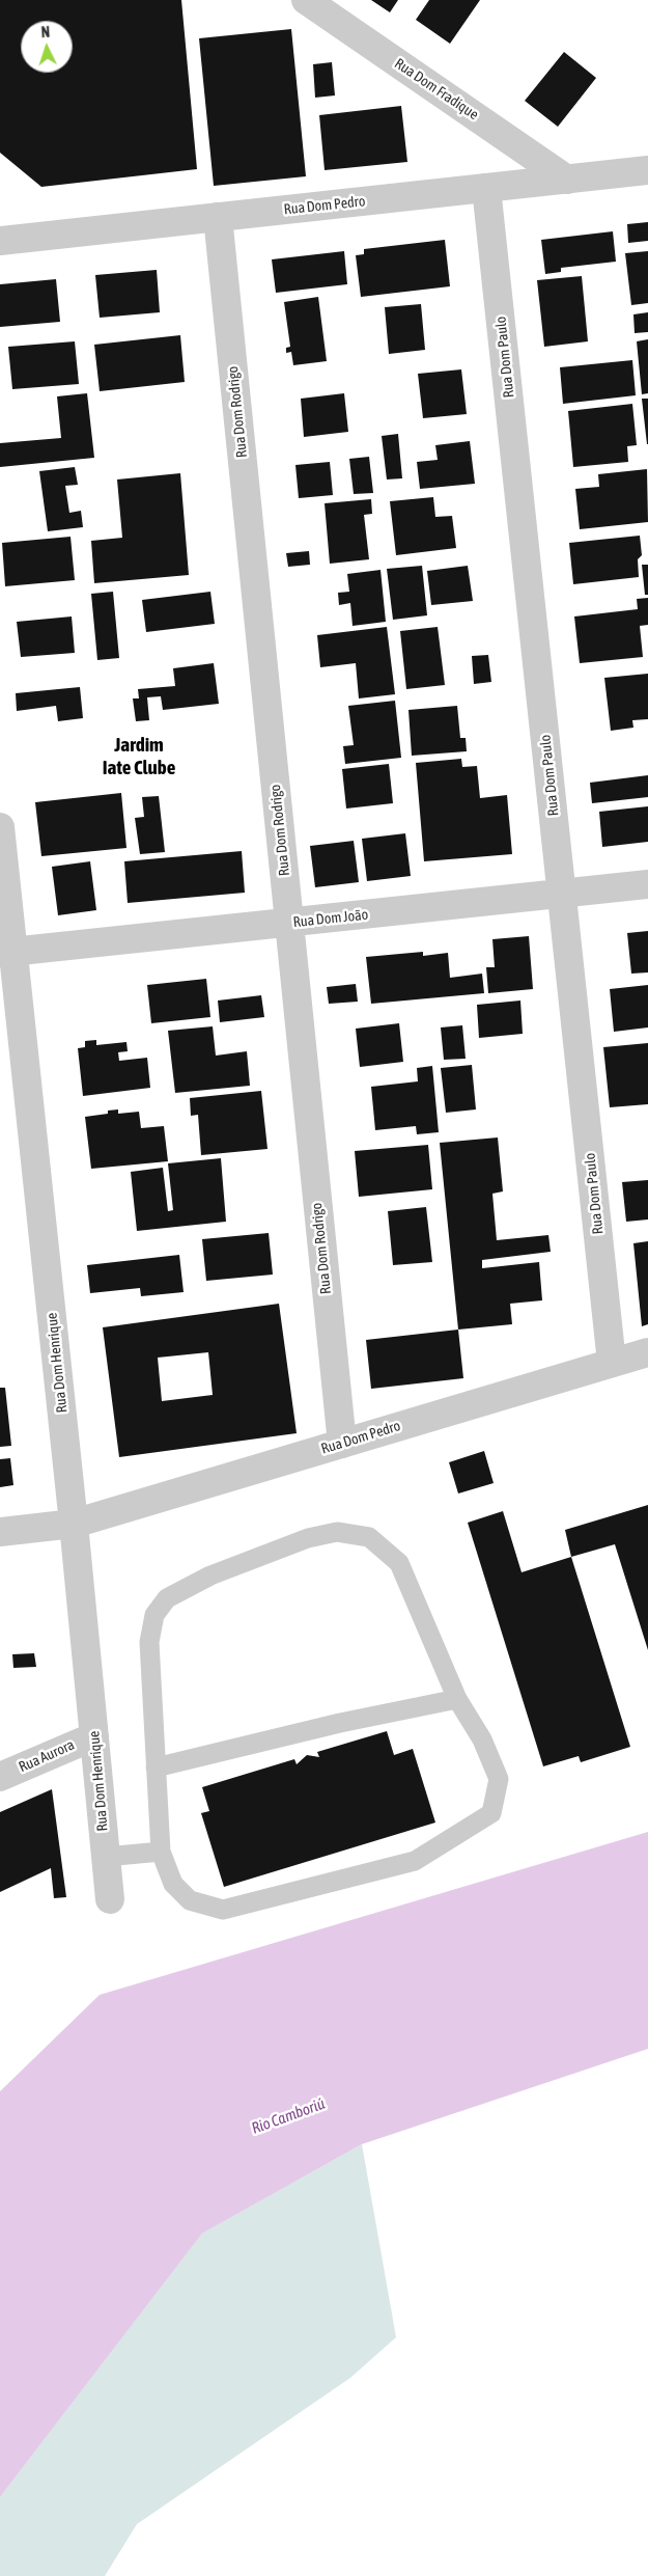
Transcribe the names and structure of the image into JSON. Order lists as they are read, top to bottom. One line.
{"streets":{"street":["Rua Dom Fradique","Rua Dom Pedro","Rua Dom Paulo","Rua Dom Rodrigo","Rua Dom João","Rua Dom Henrique","Rua Aurora"]},"crossings":[["Rua Dom Fradique","Rua Dom Pedro"],["Rua Dom Pedro","Rua Dom Paulo"],["Rua Dom Pedro","Rua Dom Rodrigo"],["Rua Dom Pedro","Rua Dom Henrique"],["Rua Dom Paulo","Rua Dom João"],["Rua Dom Rodrigo","Rua Dom João"],["Rua Dom João","Rua Dom Henrique"],["Rua Dom Henrique","Rua Aurora"]],"districts":["Jardim Iate Clube"],"water":["Rio Camboriú"],"north":"top"}
